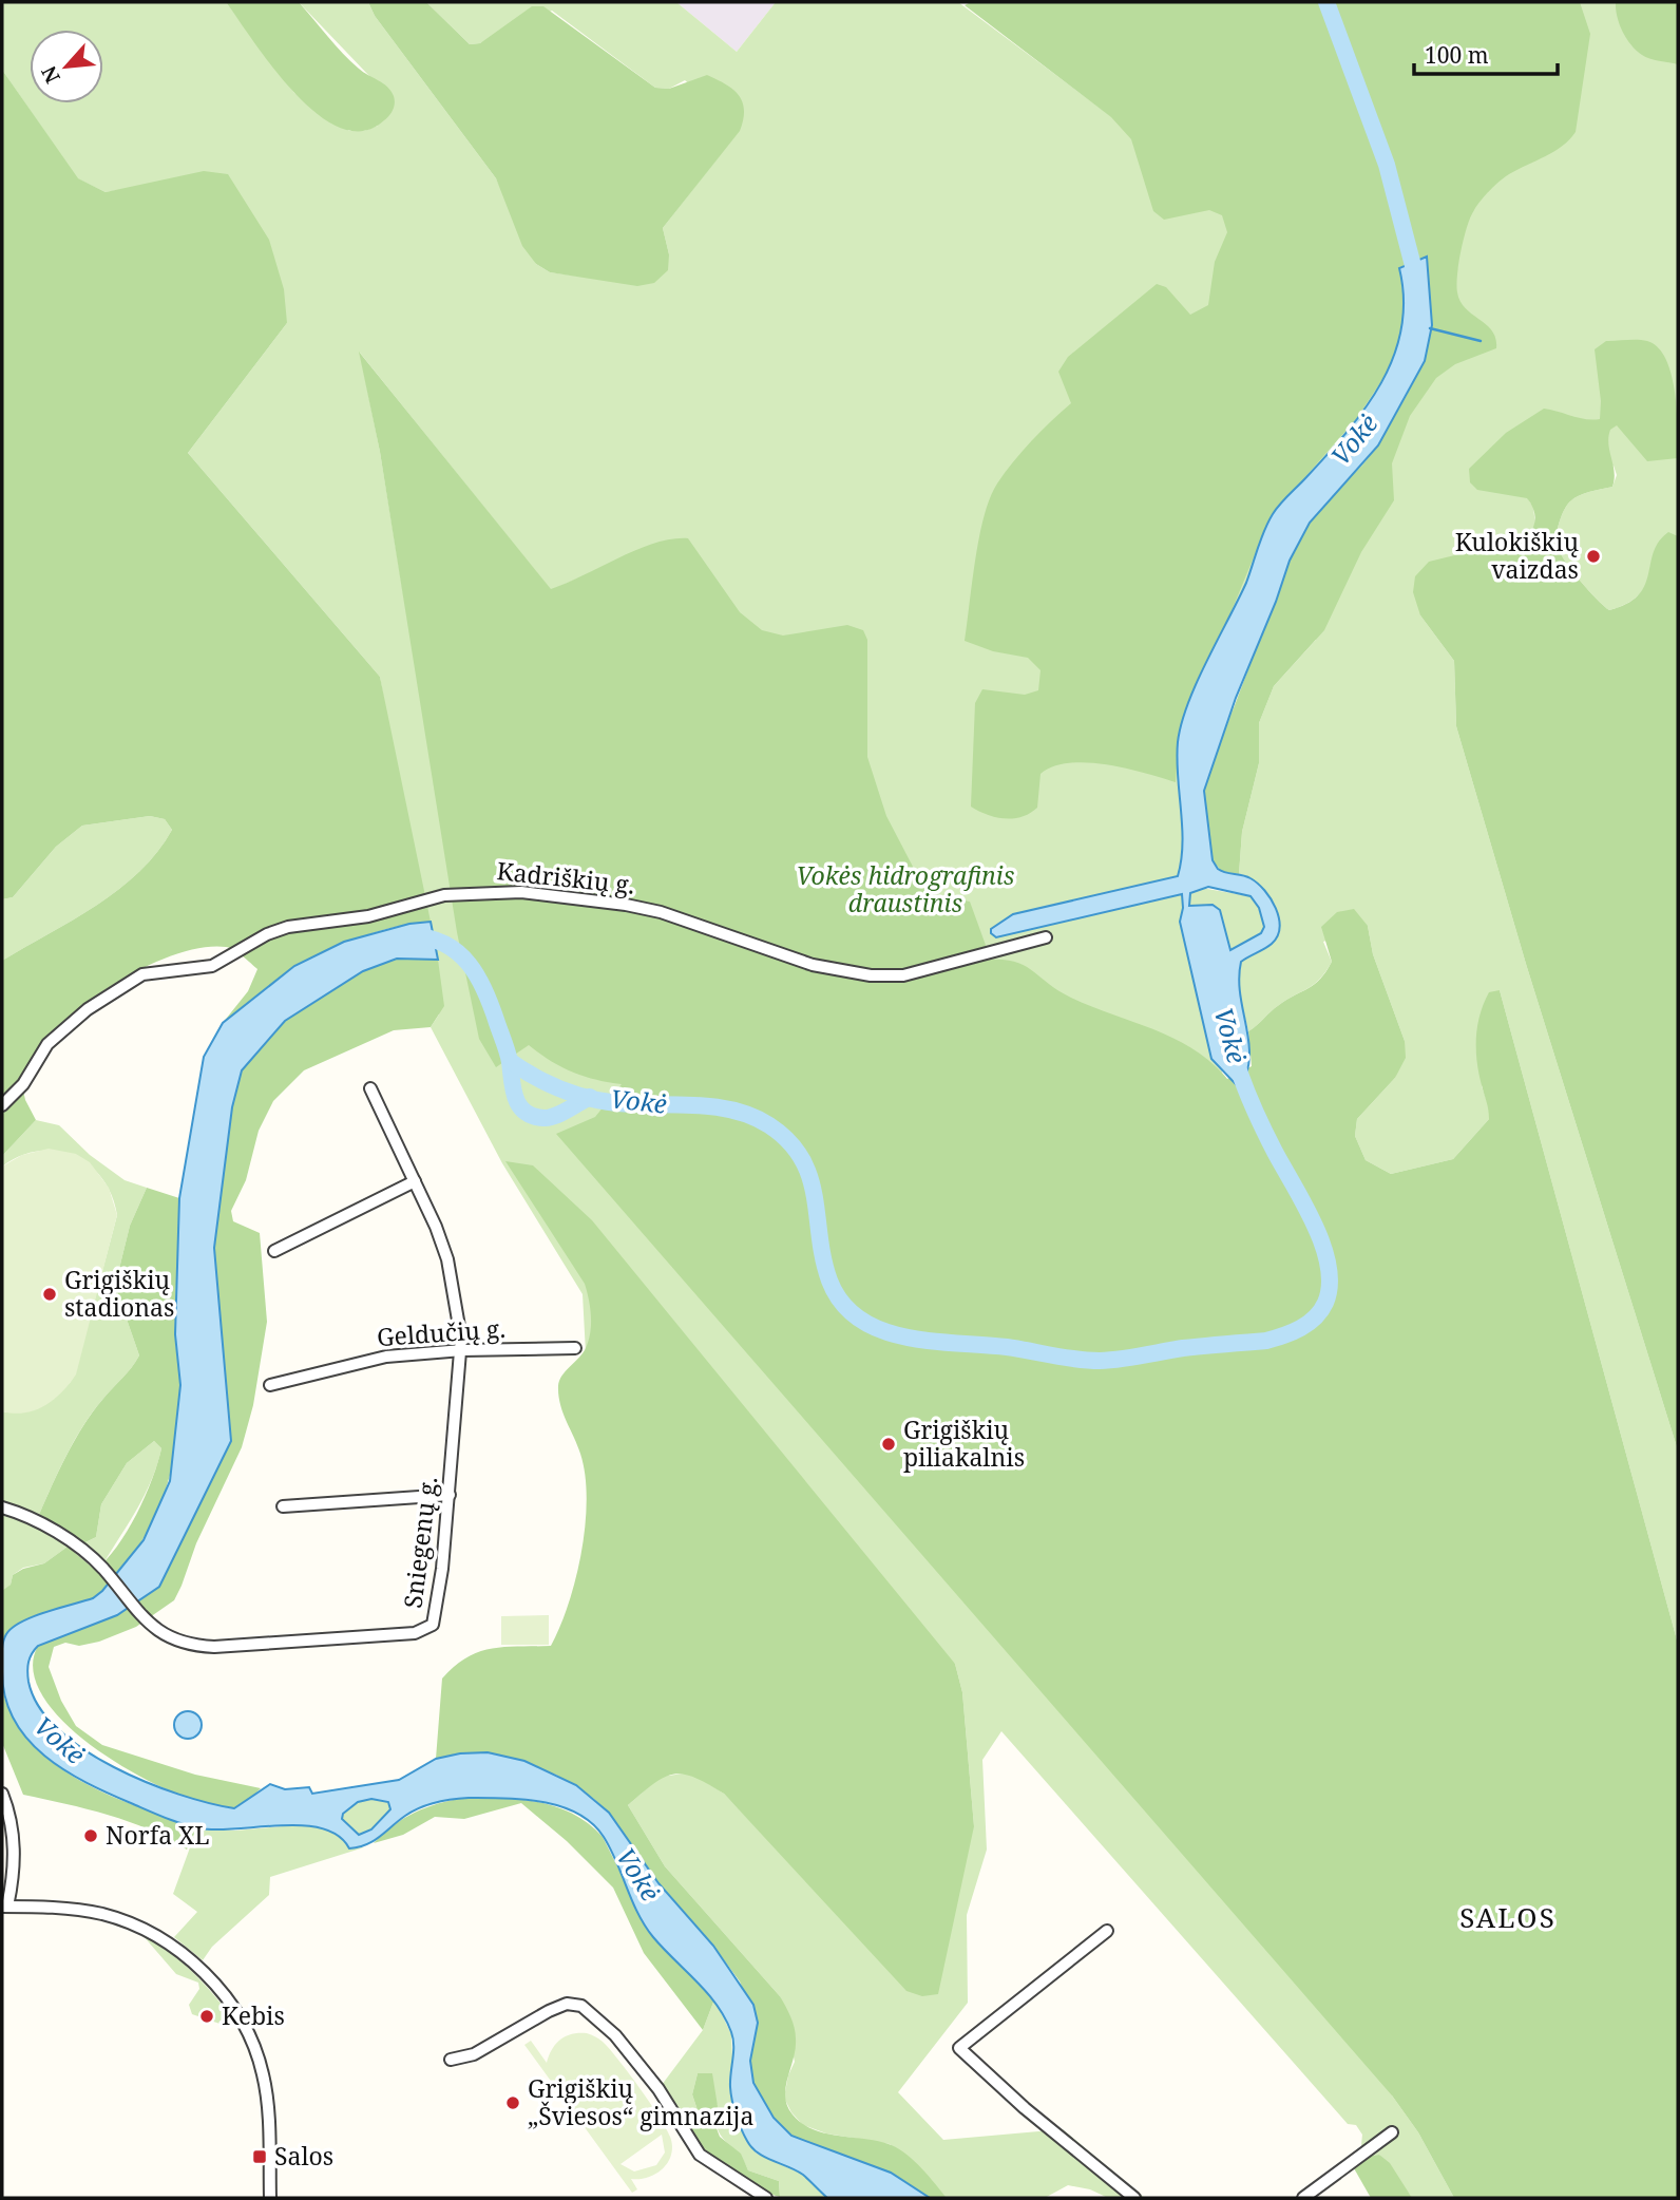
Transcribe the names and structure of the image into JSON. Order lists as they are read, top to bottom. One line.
{"streets":{"street":["Kadriškių g.","Geldučių g.","Sniegenų g."]},"crossings":[["Geldučių g.","Sniegenų g."]],"districts":["SALOS"],"water":["Vokė"],"parks":["Vokės hidrografinis draustinis"],"places":{"other":["Kulokiškių vaizdas","Grigiškių stadionas","Grigiškių piliakalnis","Norfa XL","Kebis","Grigiškių „Šviesos“ gimnazija"],"transit":["Salos"]},"scale_bar":"100 m","north":"bottom left"}
